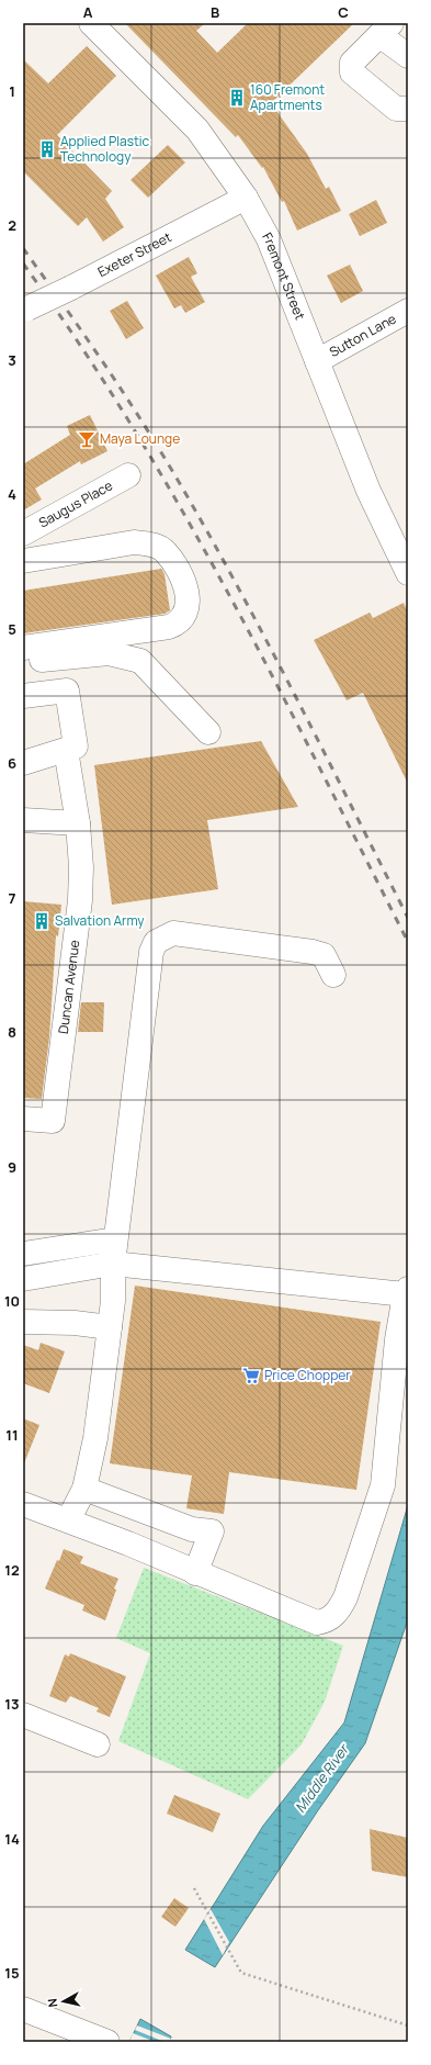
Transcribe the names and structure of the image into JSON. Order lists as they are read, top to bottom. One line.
{"streets":{"street":["Exeter Street","Fremont Street","Sutton Lane","Saugus Place","Duncan Avenue"]},"crossings":[["Exeter Street","Fremont Street"],["Fremont Street","Sutton Lane"]],"water":["Middle River"],"places":{"building":["160 Fremont Apartments","Applied Plastic Technology","Salvation Army"],"bar":["Maya Lounge"],"supermarket":["Price Chopper"]},"north":"left","grid":{"columns":["A","B","C"],"rows":["1","2","3","4","5","6","7","8","9","10","11","12","13","14","15"]}}
